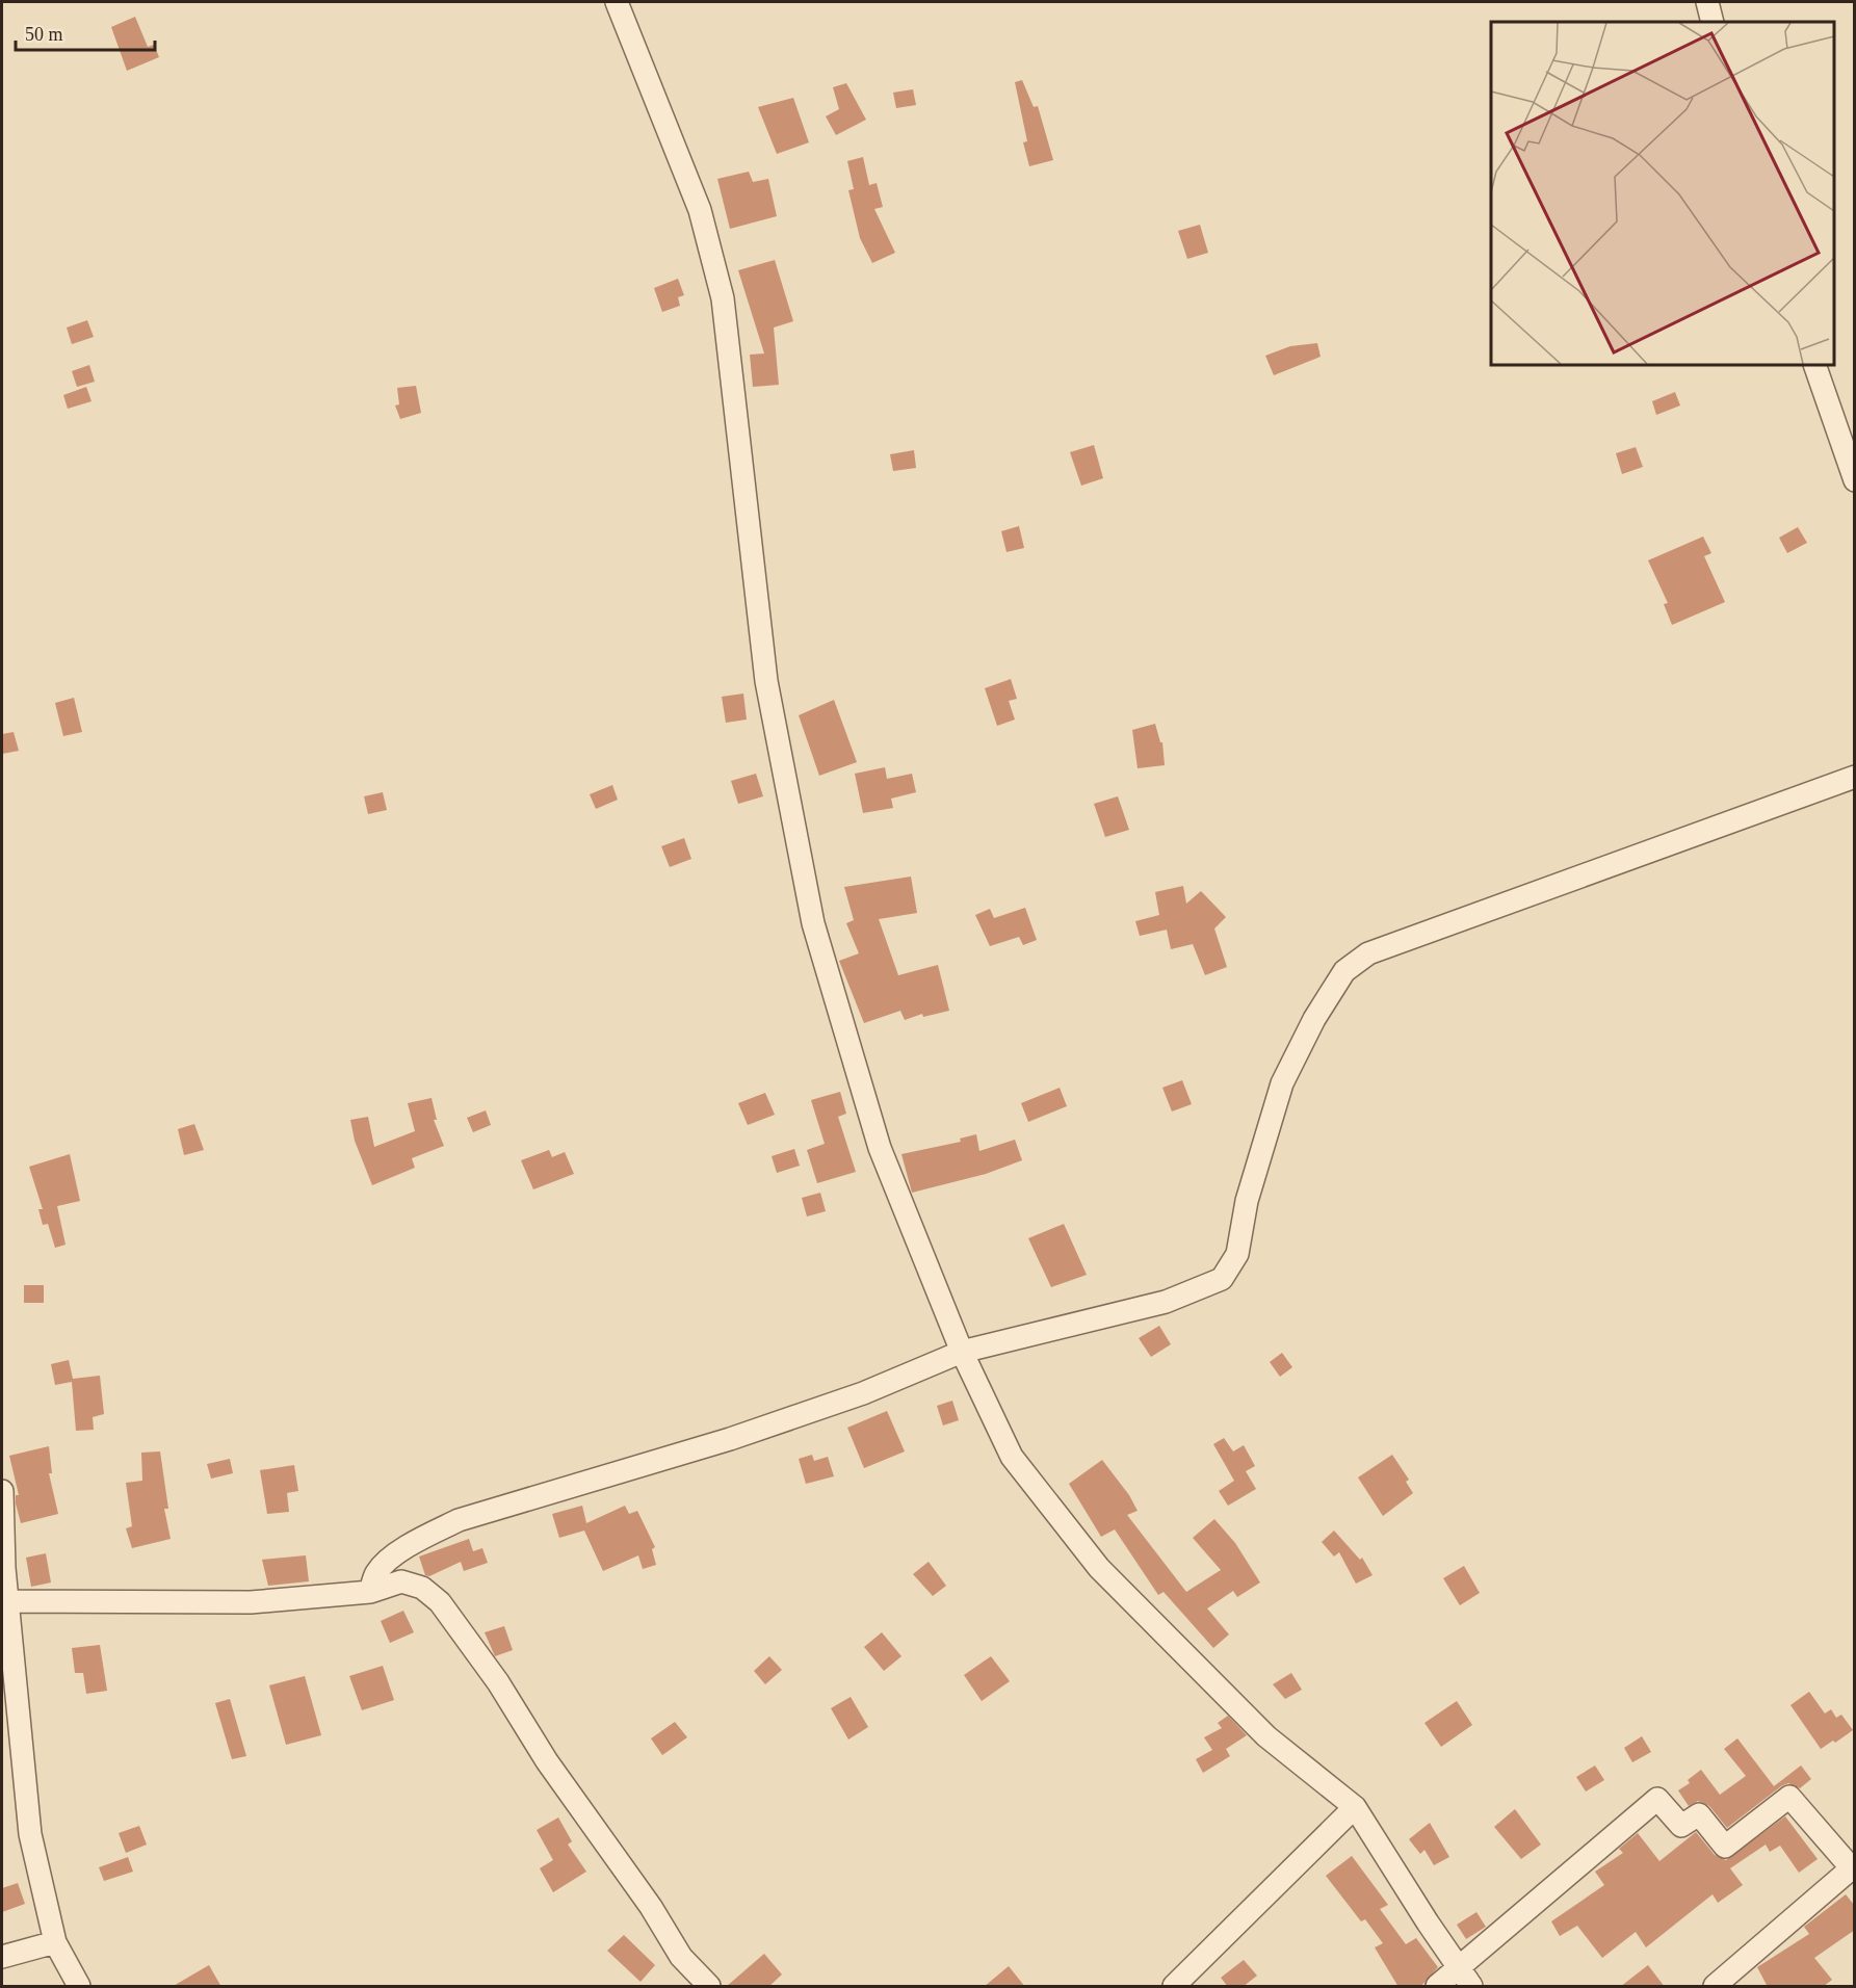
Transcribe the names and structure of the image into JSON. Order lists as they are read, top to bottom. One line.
{"scale_bar":"50 m"}
